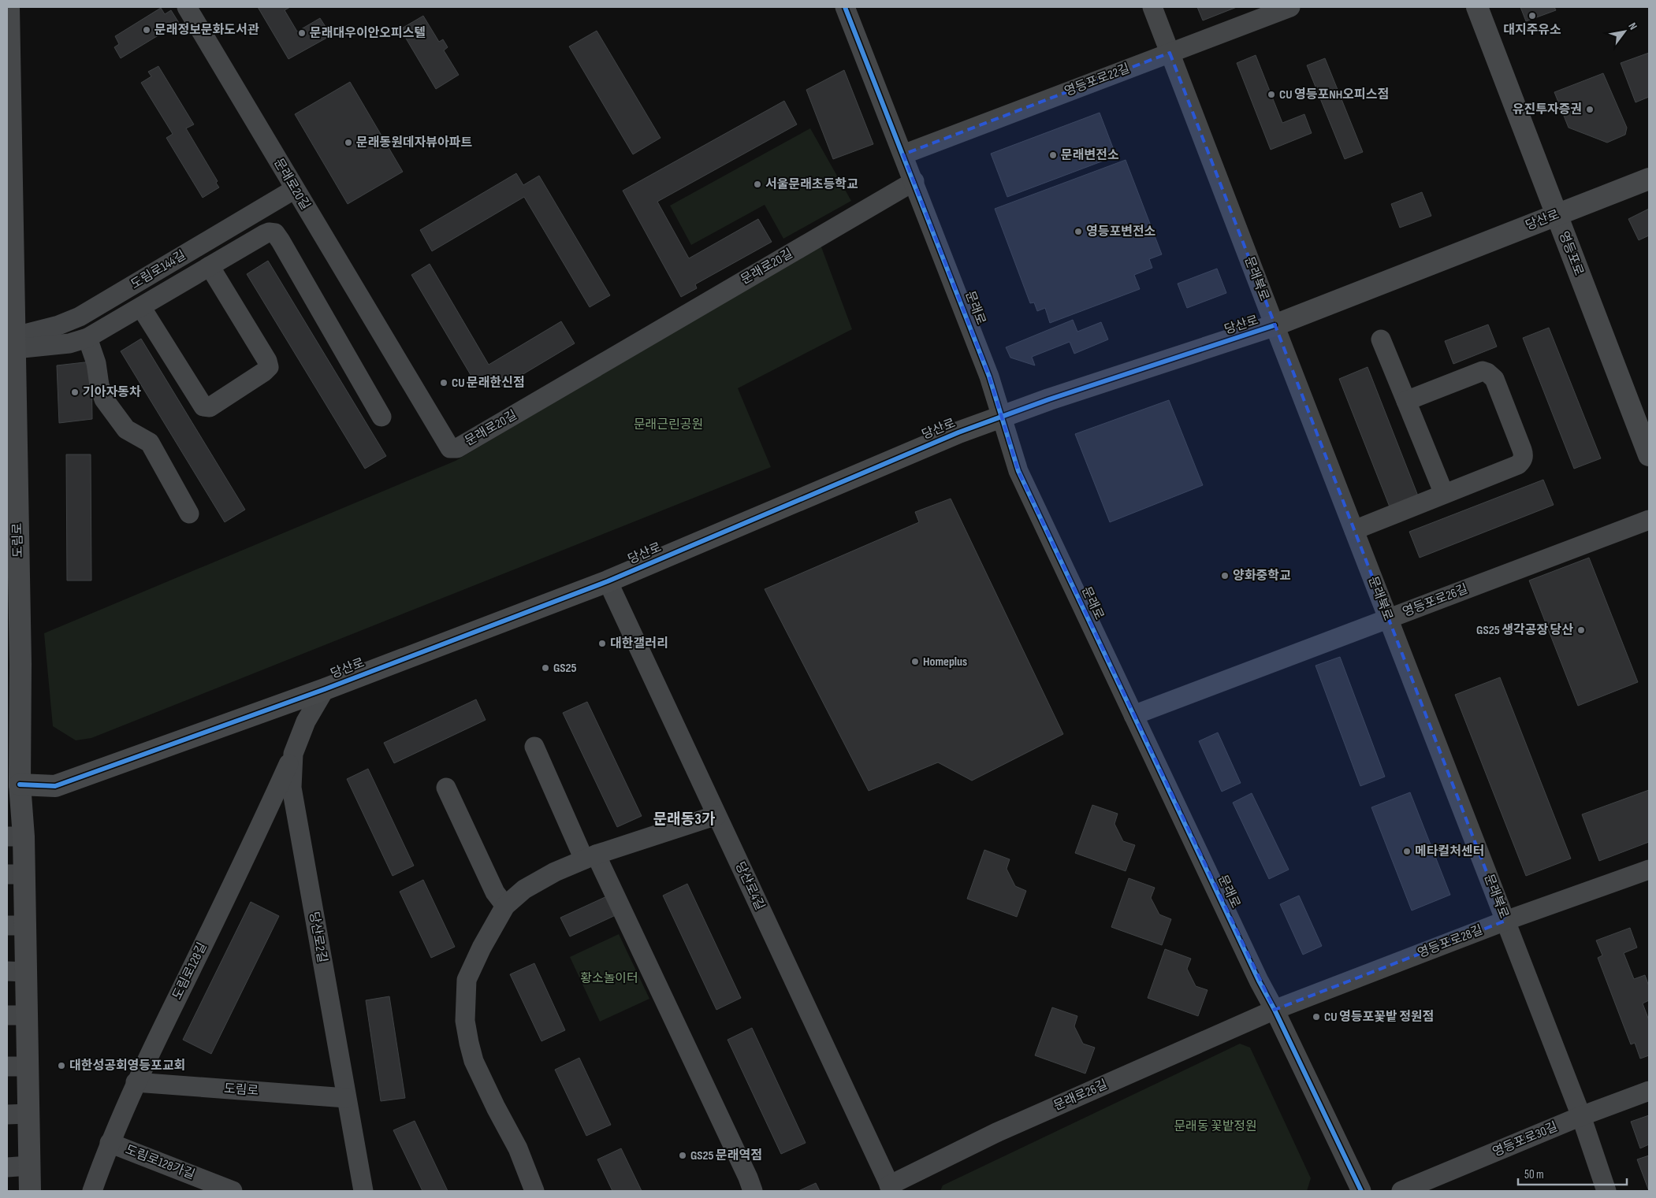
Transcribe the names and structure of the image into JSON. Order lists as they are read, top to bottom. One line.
{"streets":{"main road":["당산로","영등포로","도림로"],"street":["영등포로22길","문래로20길","도림로144길","문래북로","문래로","영등포로26길","당산로4길","당산로2길","영등포로28길","도림로128길","문래로26길","영등포로30길","도림로128가길"]},"crossings":[["영등포로22길","문래북로"],["영등포로22길","문래로"],["문래로20길","도림로144길"],["문래로20길","문래로"],["당산로","영등포로"],["당산로","문래북로"],["당산로","문래로"],["당산로","도림로"],["당산로","당산로4길"],["당산로","당산로2길"],["도림로144길","도림로"],["문래북로","영등포로26길"],["문래북로","영등포로28길"],["문래북로","영등포로30길"],["문래로","영등포로26길"],["문래로","영등포로28길"],["문래로","문래로26길"],["도림로","당산로2길"],["도림로","도림로128길"],["당산로4길","문래로26길"],["당산로2길","도림로128길"],["영등포로28길","문래로26길"],["도림로128길","도림로128가길"]],"districts":["문래동3가"],"parks":["문래근린공원","황소놀이터","문래동 꽃밭정원"],"places":["대지주유소","문래정보문화도서관","문래대우이안오피스텔","CU 영등포NH오피스점","유진투자증권","문래동원데자뷰아파트","문래변전소","서울문래초등학교","영등포변전소","CU 문래한신점","기아자동차","양화중학교","GS25 생각공장 당산","대한갤러리","Homeplus","GS25","메타컬처센터","CU 영등포꽃밭 정원점","대한성공회영등포교회","GS25 문래역점"],"scale_bar":"50 m","north":"top right"}
